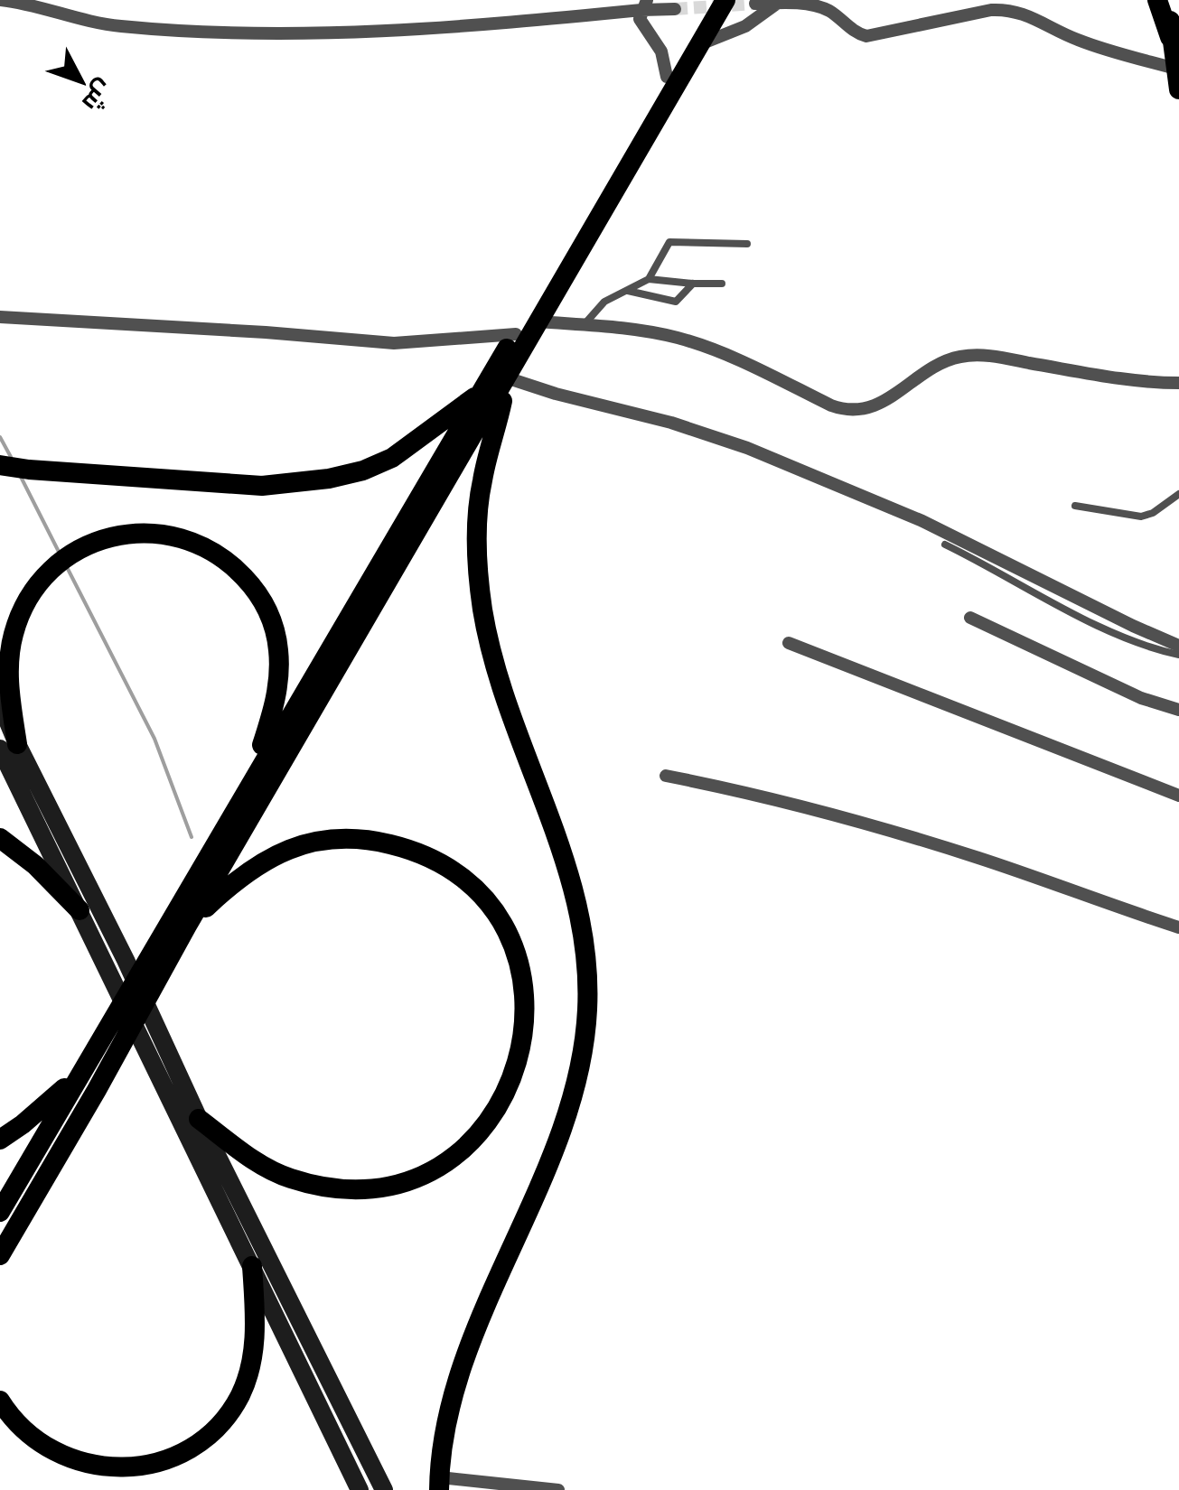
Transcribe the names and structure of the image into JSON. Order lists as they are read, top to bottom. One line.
{"north":"bottom right"}
